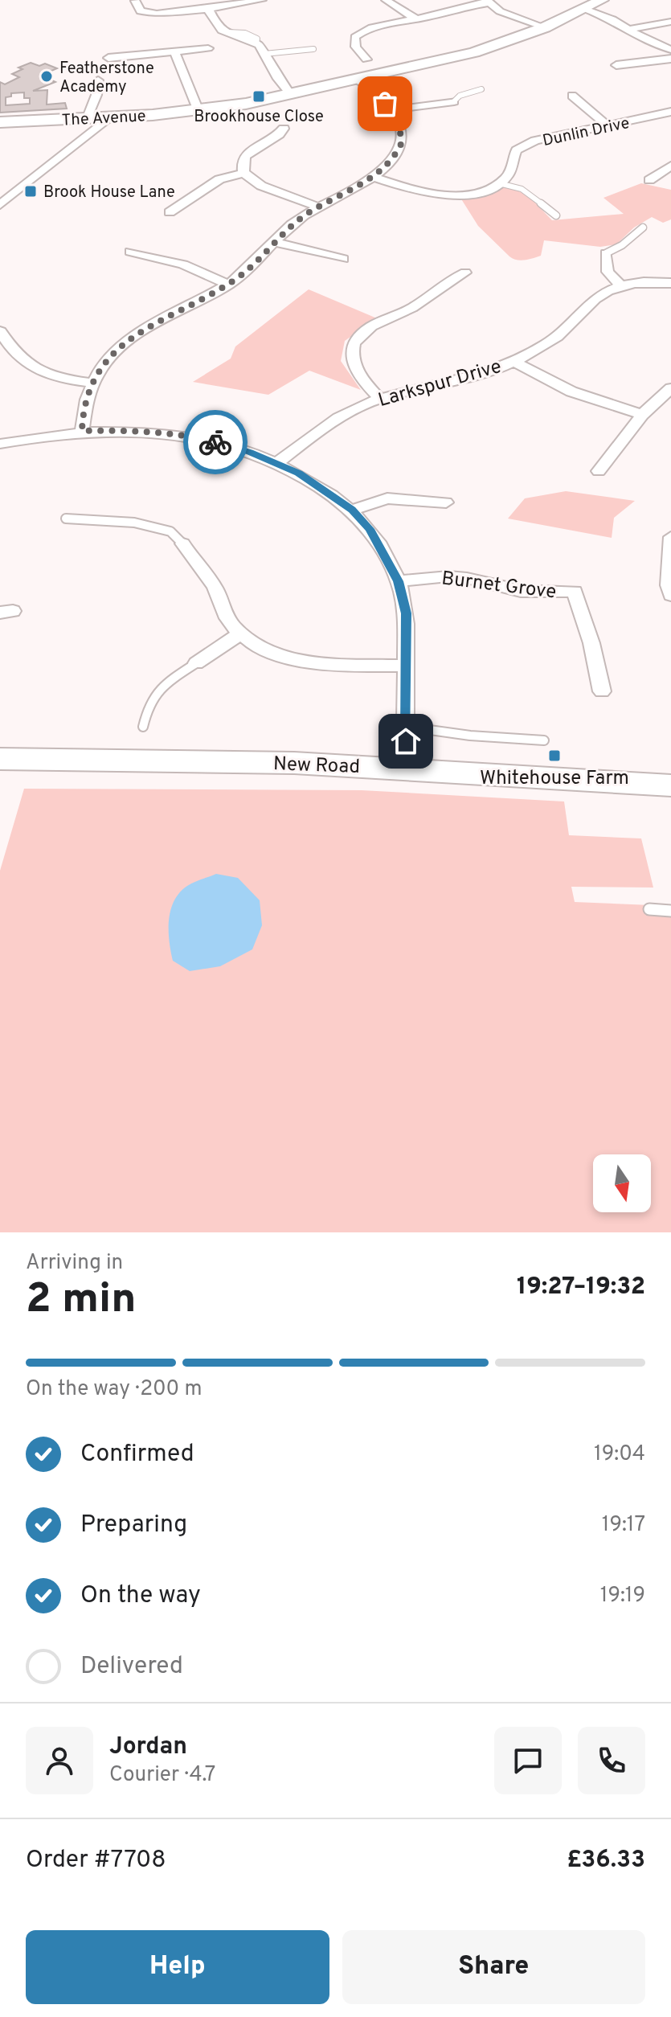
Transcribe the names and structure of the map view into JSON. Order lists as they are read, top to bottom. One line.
{"streets":{"street":["The Avenue","Dunlin Drive","Larkspur Drive","Burnet Grove","New Road"]},"places":{"other":["Featherstone Academy"],"transit":["Brookhouse Close","Brook House Lane","Whitehouse Farm"]},"north":"bottom","page":{"heading":["2 min","Arriving in","19:27–19:32"],"panel":["Jordan","Courier · 4.7","Order #7708","£36.33"],"bar":"On the way · 200 m","list":[["Confirmed","19:04"],["Preparing","19:17"],["On the way","19:19"],"Delivered"],"buttons":["Help","Share"]}}
